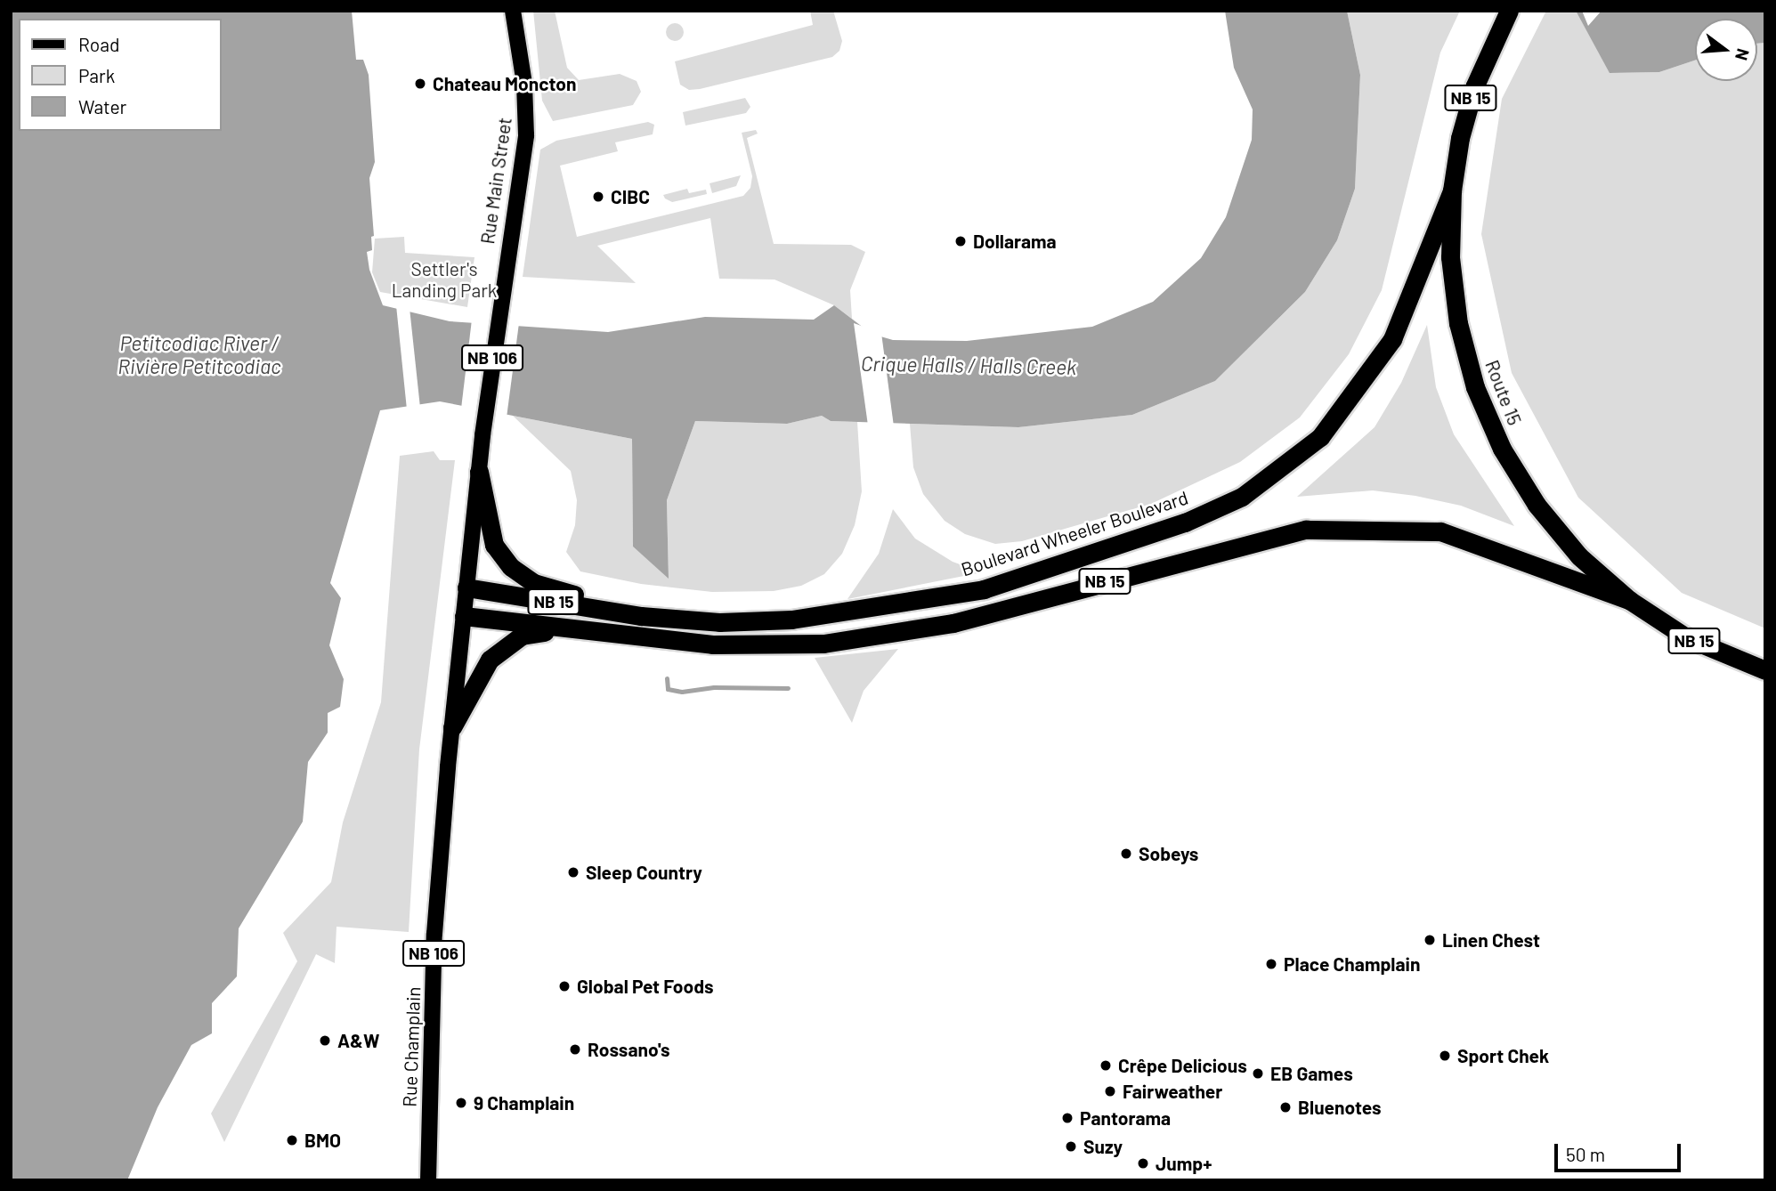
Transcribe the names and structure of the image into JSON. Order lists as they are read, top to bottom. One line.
{"streets":{"highway":["NB 15","Route 15","Boulevard Wheeler Boulevard"],"main road":["Rue Main Street","NB 106","Rue Champlain"]},"crossings":[["NB 15","Rue Main Street"],["NB 15","NB 106"],["NB 15","Route 15"],["Rue Main Street","NB 106"],["Rue Main Street","Boulevard Wheeler Boulevard"],["NB 106","Rue Champlain"],["Route 15","Boulevard Wheeler Boulevard"]],"water":["Petitcodiac River / Rivière Petitcodiac","Crique Halls / Halls Creek"],"parks":["Settler's Landing Park"],"places":["Chateau Moncton","CIBC","Dollarama","Sobeys","Sleep Country","Linen Chest","Place Champlain","Global Pet Foods","A&W","Rossano's","Sport Chek","Crêpe Delicious","EB Games","Fairweather","9 Champlain","Bluenotes","Pantorama","BMO","Suzy","Jump+"],"legend":["Road","Park","Water"],"scale_bar":"50 m","north":"right"}
